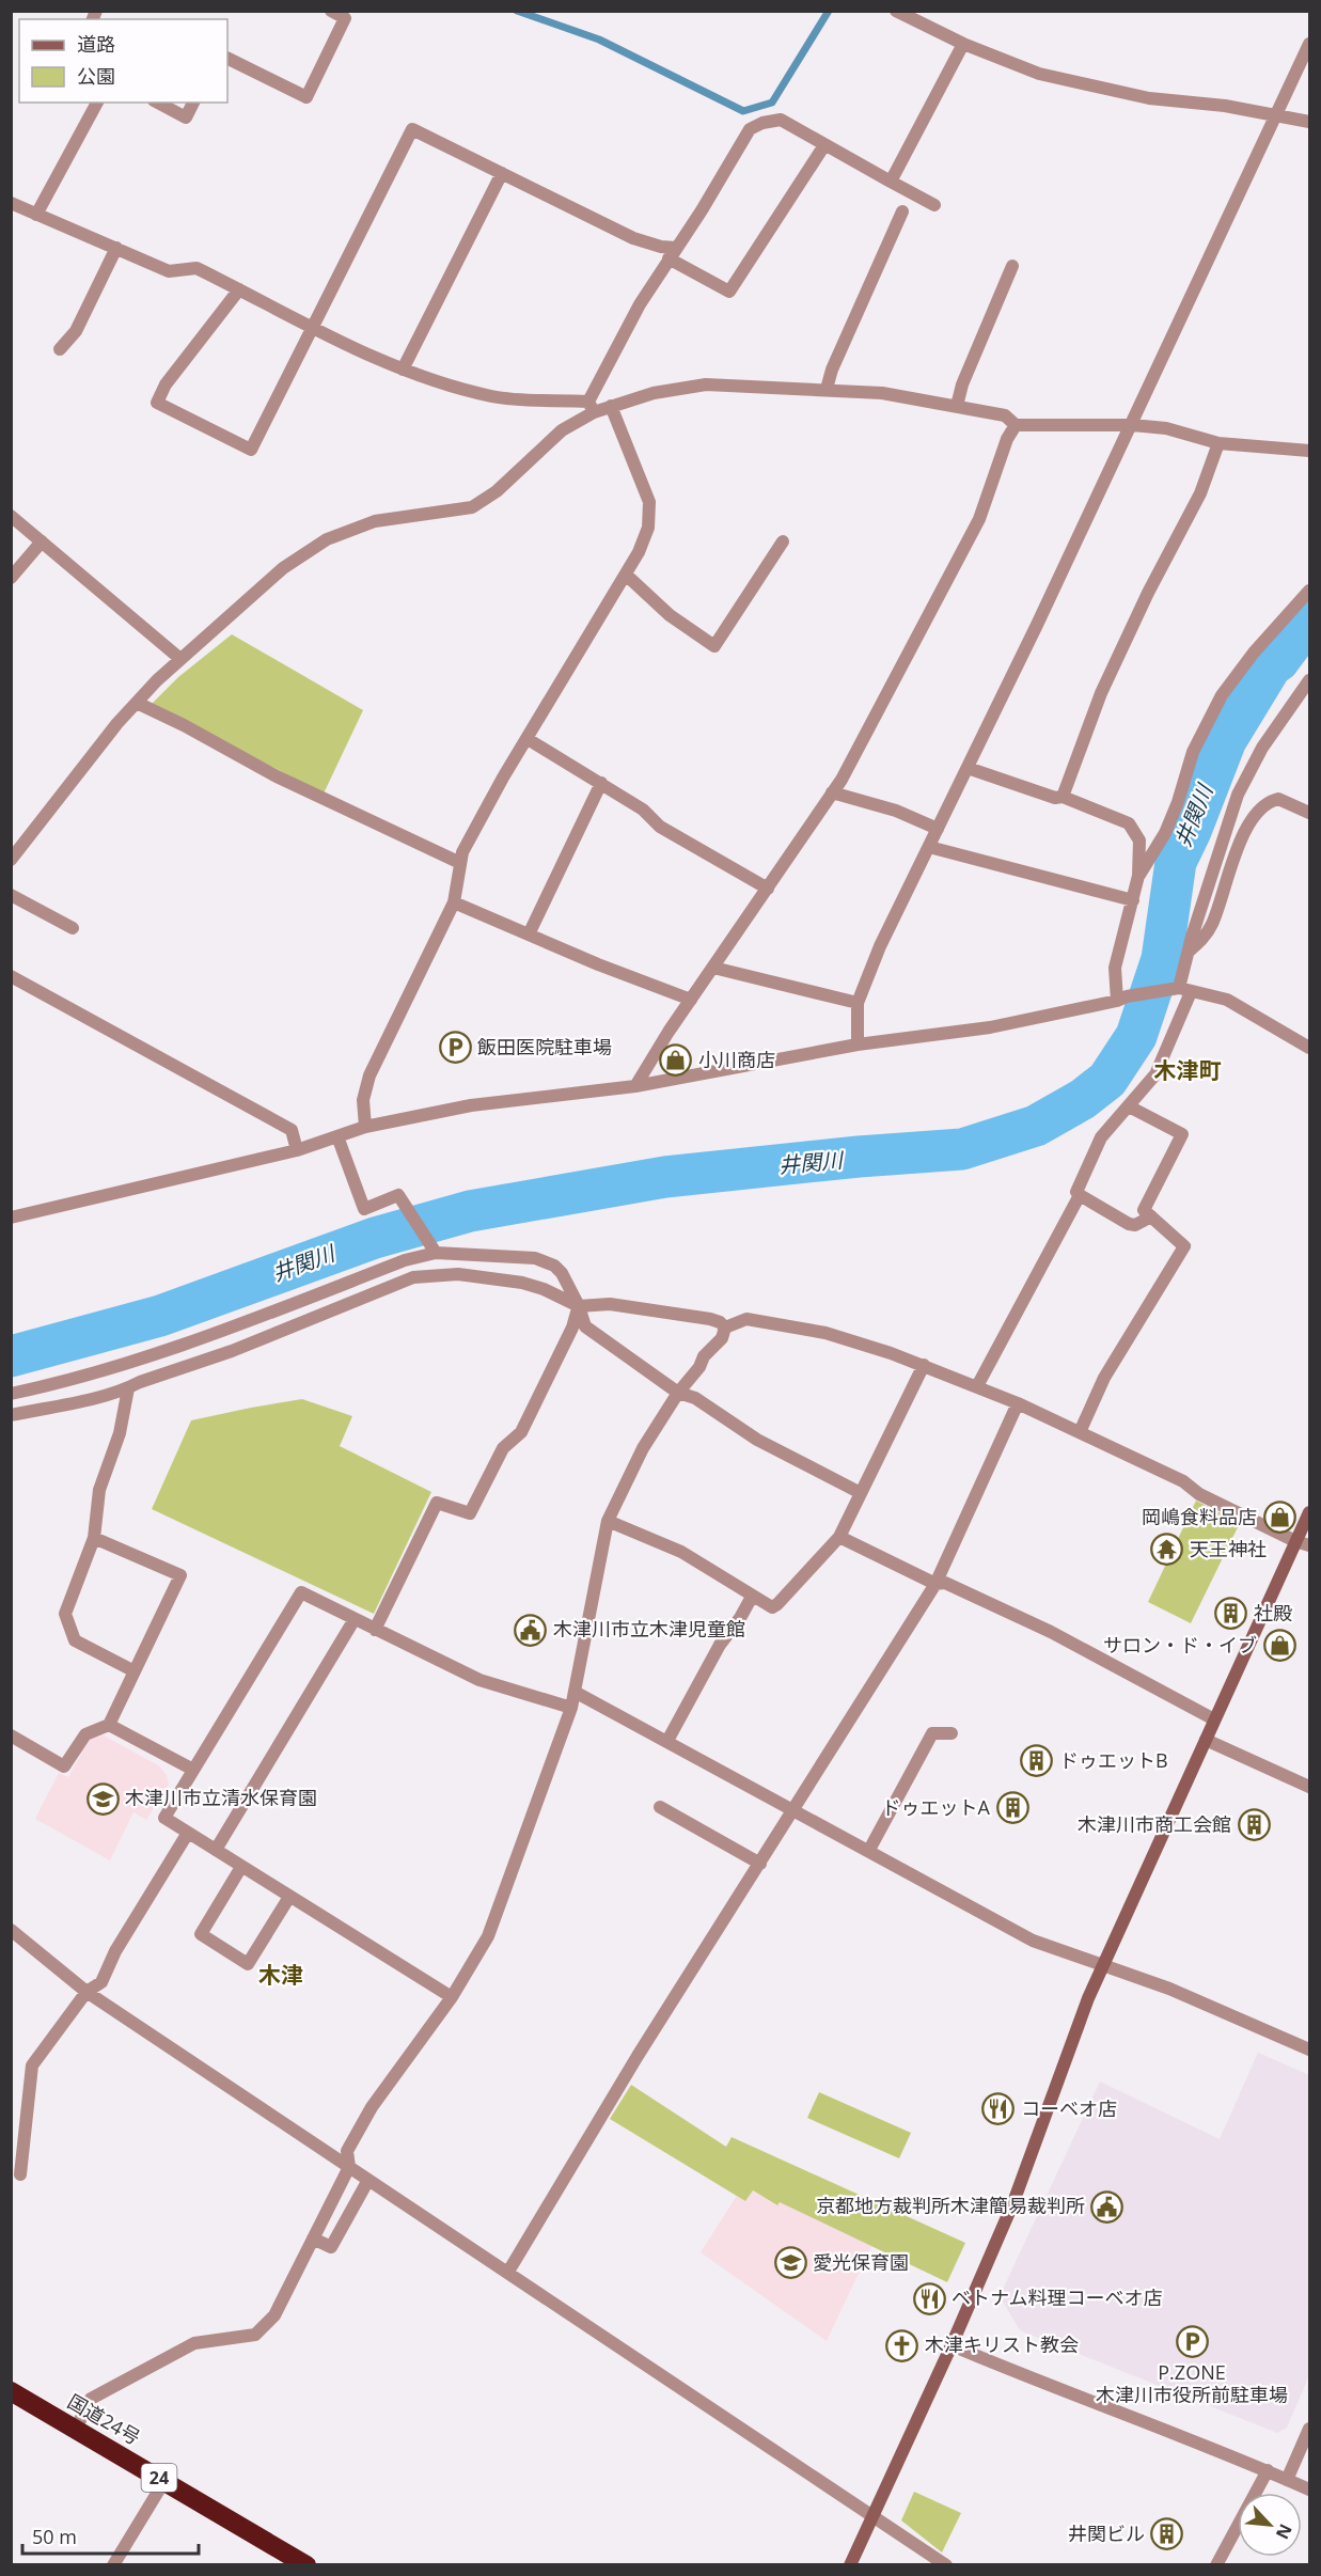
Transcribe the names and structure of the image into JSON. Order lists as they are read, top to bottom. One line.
{"streets":{"highway":["国道24号","24"]},"districts":["木津町","木津"],"water":["井関川"],"places":{"parking":["飯田医院駐車場","P.ZONE 木津川市役所前駐車場"],"shop":["小川商店","岡嶋食料品店","サロン・ド・イブ"],"temple":["天王神社"],"building":["社殿","ドゥエットB","ドゥエットA","木津川市商工会館","井関ビル"],"public building":["木津川市立木津児童館","京都地方裁判所木津簡易裁判所"],"school or university":["木津川市立清水保育園","愛光保育園"],"restaurant":["コーベオ店","ベトナム料理コーベオ店"],"church":["木津キリスト教会"]},"legend":["道路","公園"],"scale_bar":"50 m","north":"bottom right"}
